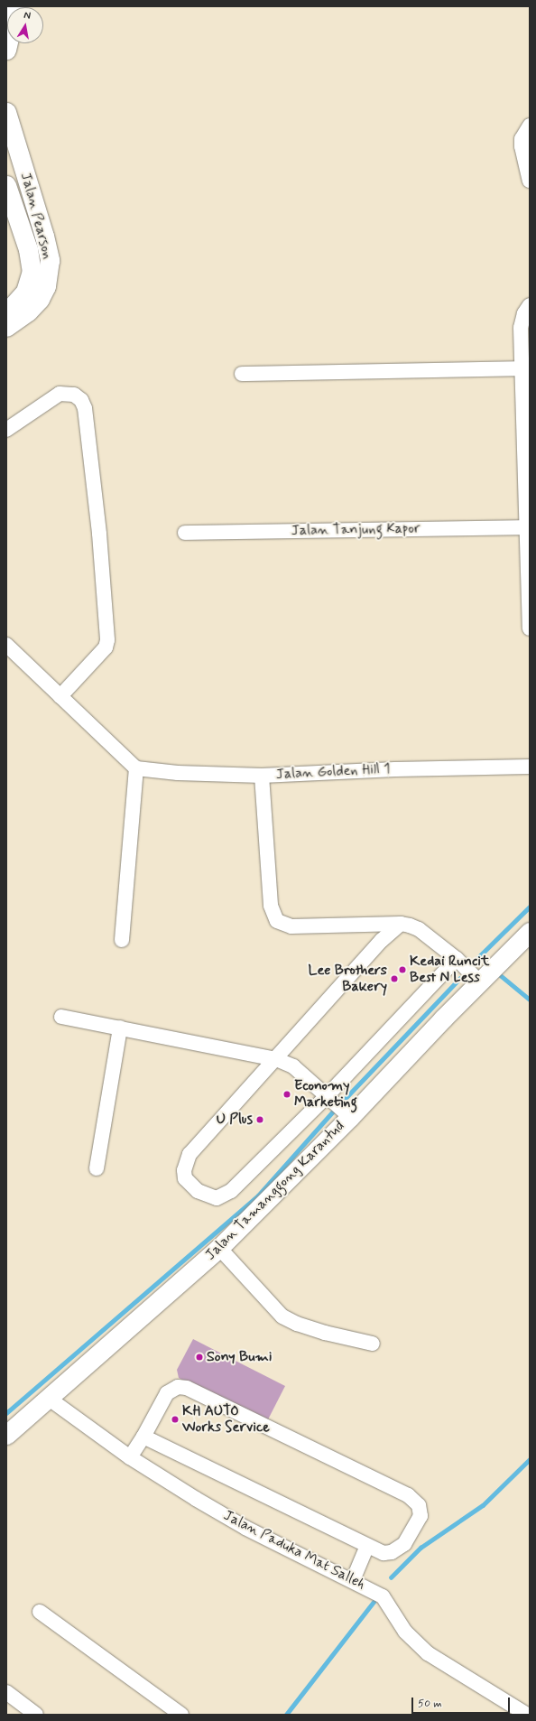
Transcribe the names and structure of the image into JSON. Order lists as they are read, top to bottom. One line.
{"streets":{"main road":["Jalan Pearson","Jalan Tamanggong Karantud"],"street":["Jalan Tanjung Kapor","Jalan Golden Hill 1","Jalan Paduka Mat Salleh"]},"crossings":[["Jalan Tamanggong Karantud","Jalan Paduka Mat Salleh"]],"places":["Kedai Runcit Best N Less","Lee Brothers Bakery","Economy Marketing","U Plus","Sony Bumi","KH AUTO Works Service"],"scale_bar":"50 m","north":"top"}
